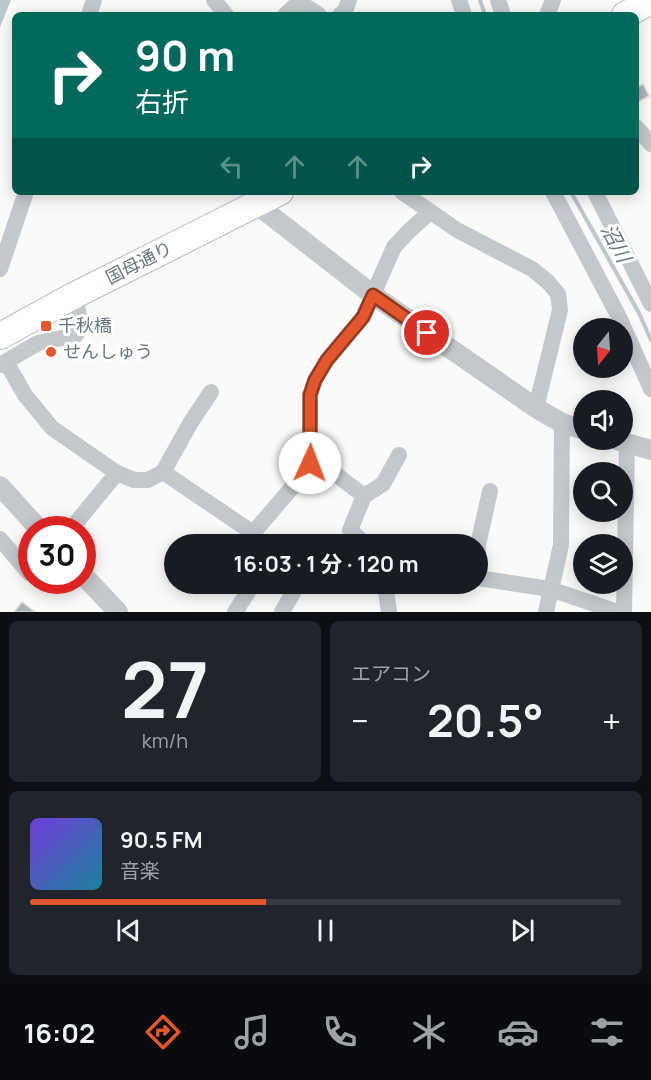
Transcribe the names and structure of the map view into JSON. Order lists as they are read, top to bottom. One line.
{"streets":{"main road":["国母通り"]},"water":["沼川"],"places":{"transit":["千秋橋"],"other":["せんしゅう"]},"north":"bottom","page":{"turn":["90 m","右折"],"limit":"30","trip":"16:03 · 1 分 · 120 m","tile":[["27","km/h"],"エアコン"],"heat":["−","20.5°","+"],"song":["90.5 FM","音楽"],"tabs":"16:02"}}
